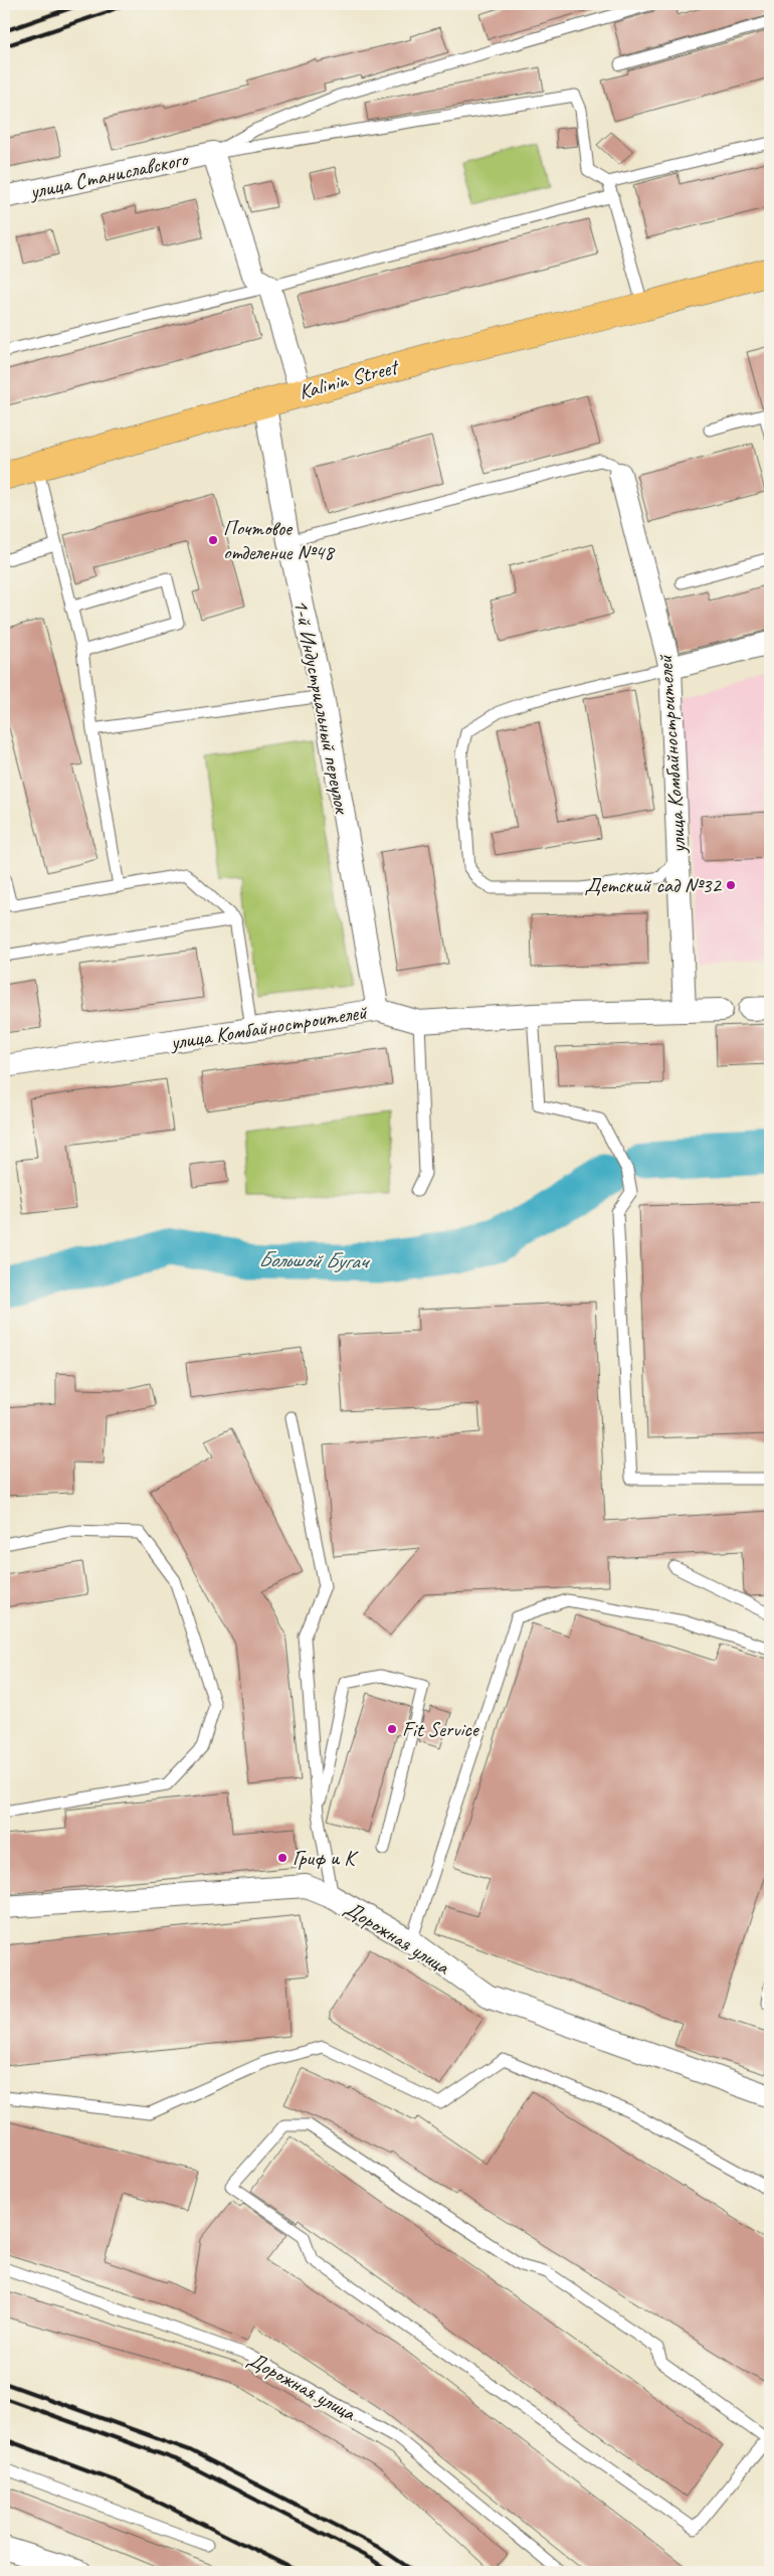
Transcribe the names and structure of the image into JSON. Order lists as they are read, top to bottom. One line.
{"streets":{"main road":["Kalinin Street"],"street":["улица Станиславского","1-й Индустриальный переулок","улица Комбайностроителей","Дорожная улица"]},"crossings":[["Kalinin Street","1-й Индустриальный переулок"],["1-й Индустриальный переулок","улица Комбайностроителей"]],"water":["Большой Бугач"],"places":["Почтовое отделение №48","Детский сад №32","Fit Service","Гриф и К"]}
